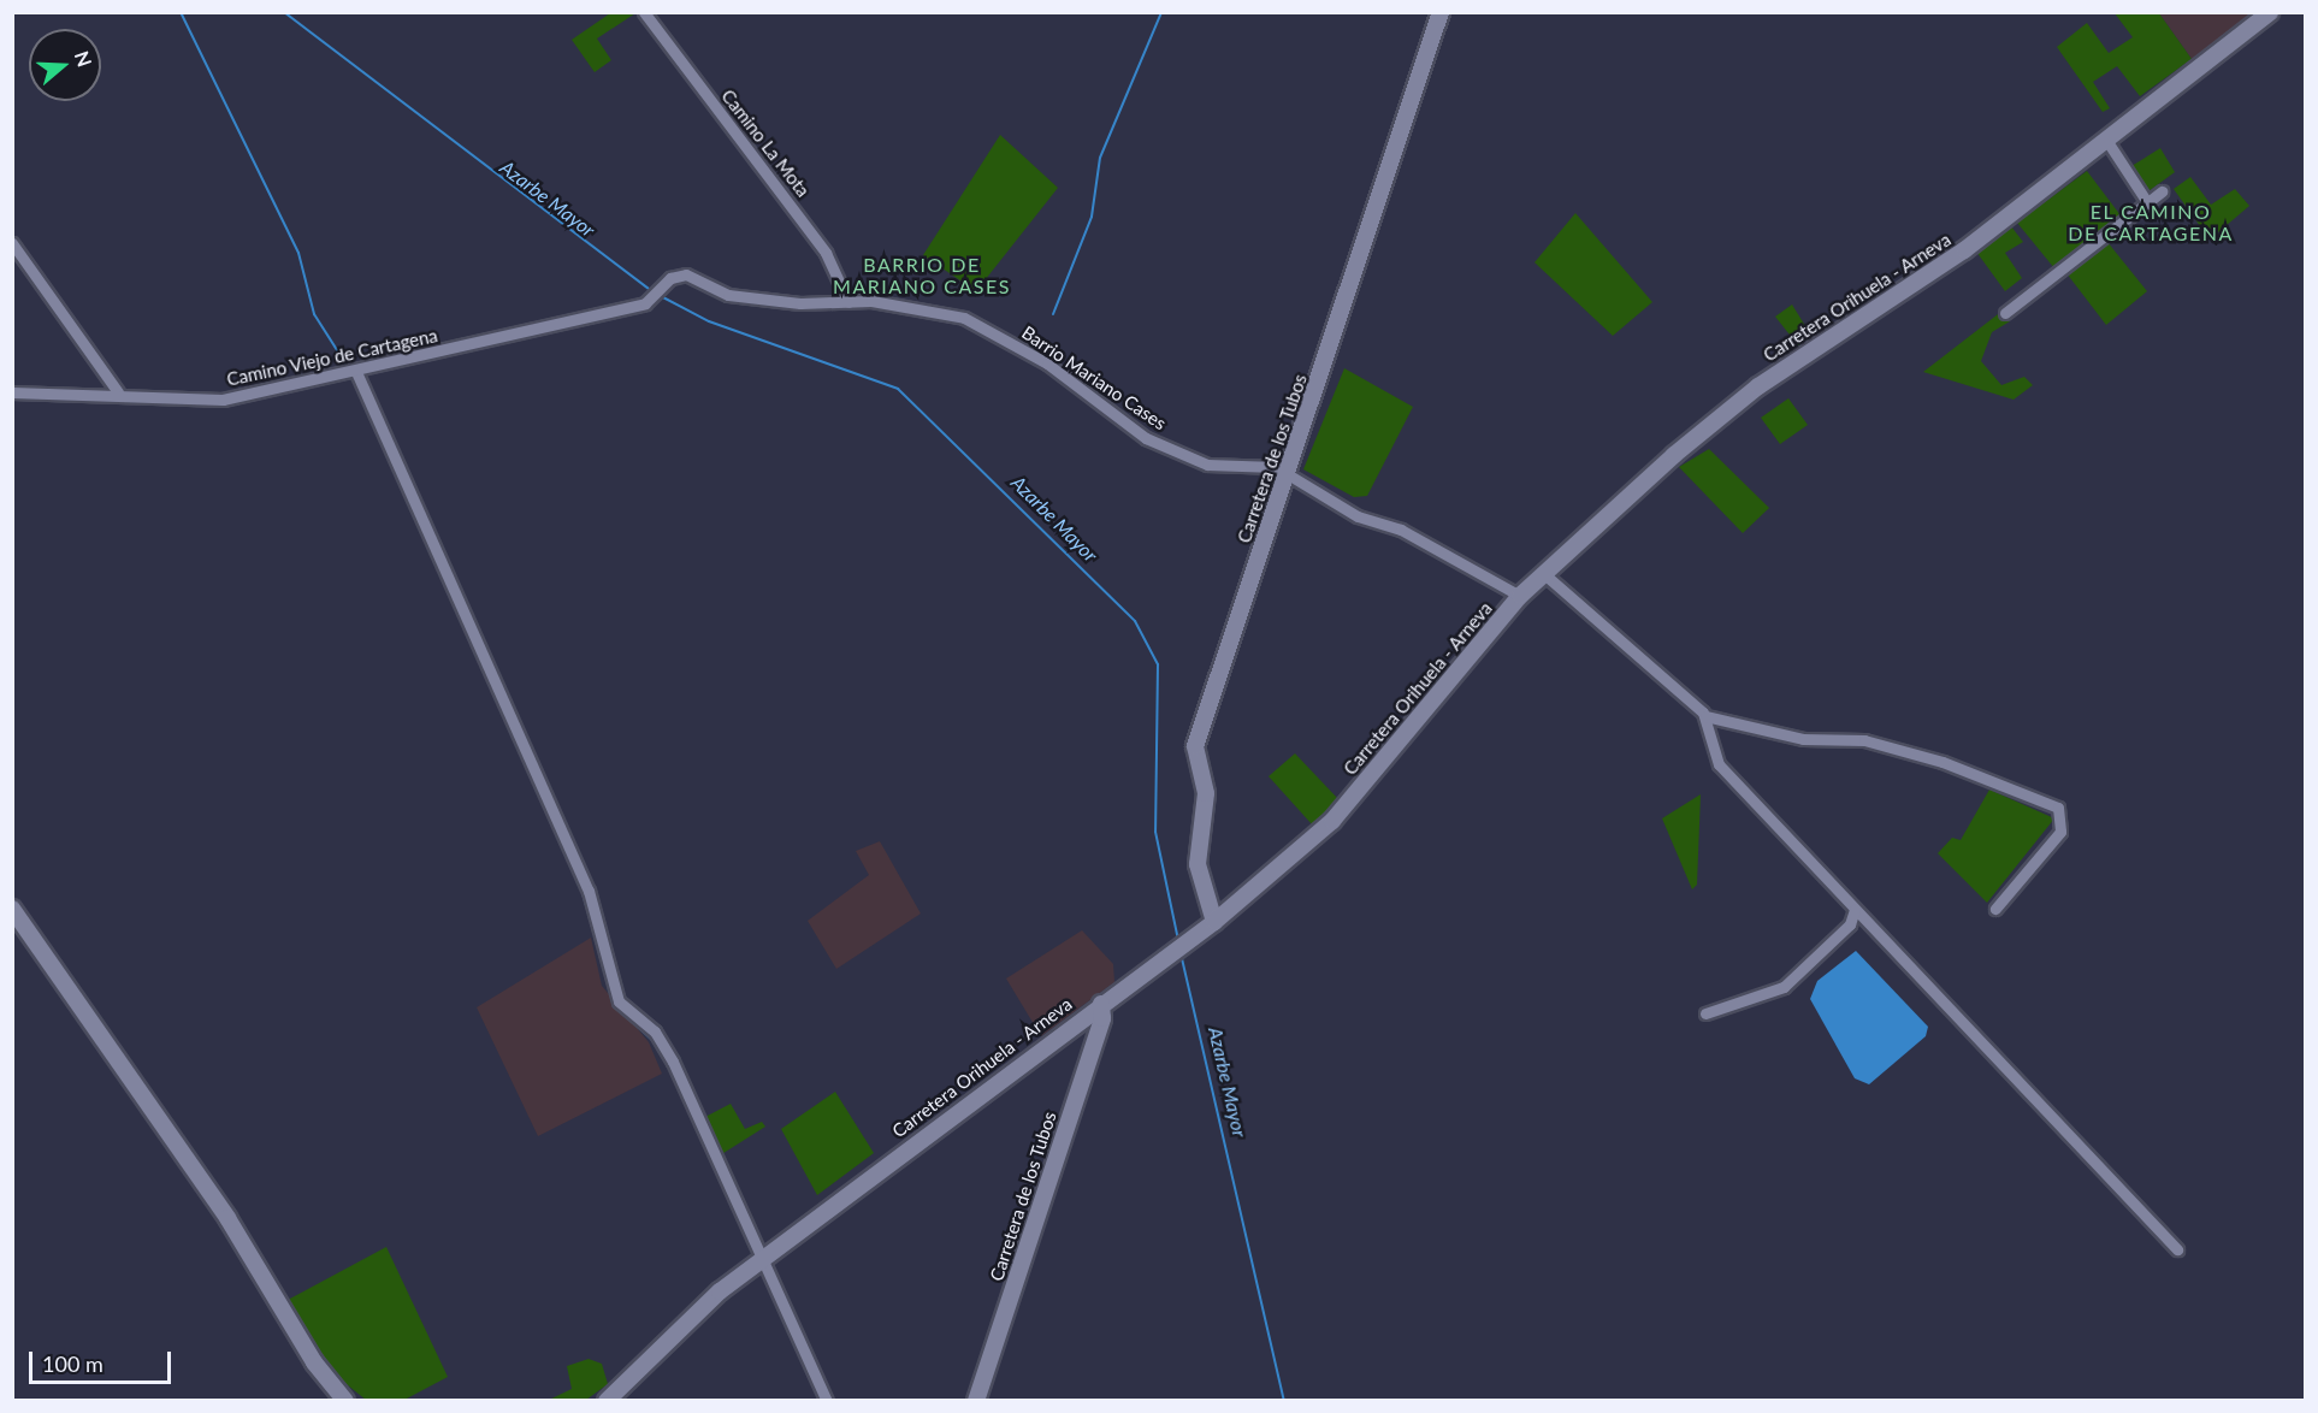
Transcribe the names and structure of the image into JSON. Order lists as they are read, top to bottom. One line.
{"streets":{"main road":["Carretera Orihuela - Arneva","Carretera de los Tubos"],"street":["Camino La Mota","Camino Viejo de Cartagena","Barrio Mariano Cases"]},"crossings":[["Camino La Mota","Barrio Mariano Cases"],["Carretera Orihuela - Arneva","Carretera de los Tubos"],["Camino Viejo de Cartagena","Barrio Mariano Cases"],["Barrio Mariano Cases","Carretera de los Tubos"]],"districts":["EL CAMINO DE CARTAGENA","BARRIO DE MARIANO CASES"],"water":["Azarbe Mayor"],"scale_bar":"100 m","north":"right"}
